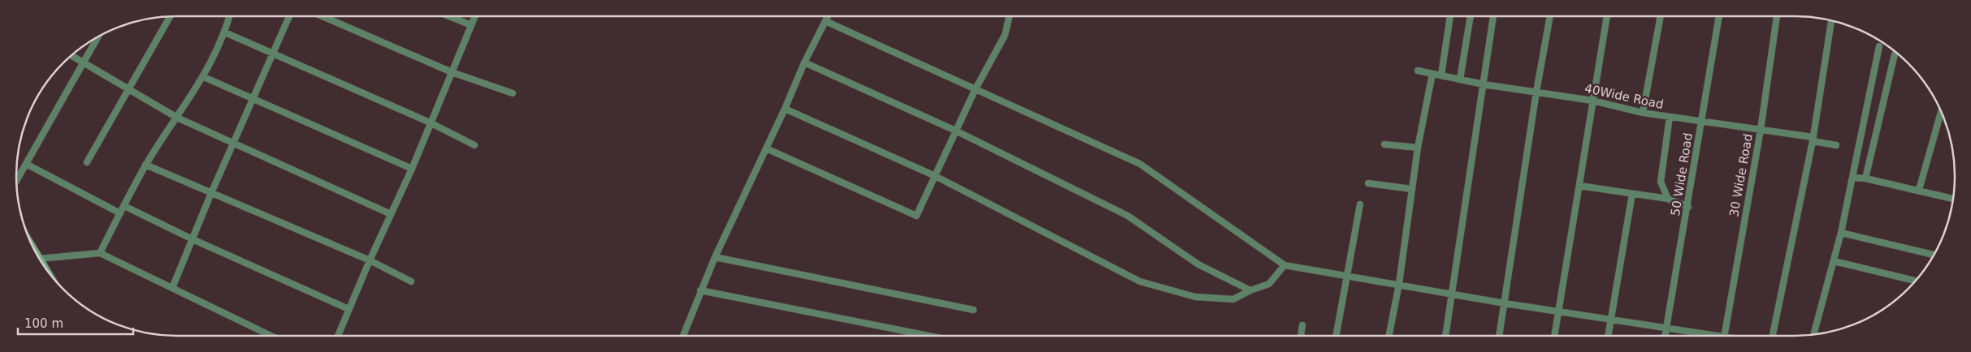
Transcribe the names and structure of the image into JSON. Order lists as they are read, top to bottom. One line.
{"streets":{"street":["40Wide Road","50 Wide Road","30 Wide Road"]},"crossings":[["40Wide Road","50 Wide Road"],["40Wide Road","30 Wide Road"]],"scale_bar":"100 m"}
